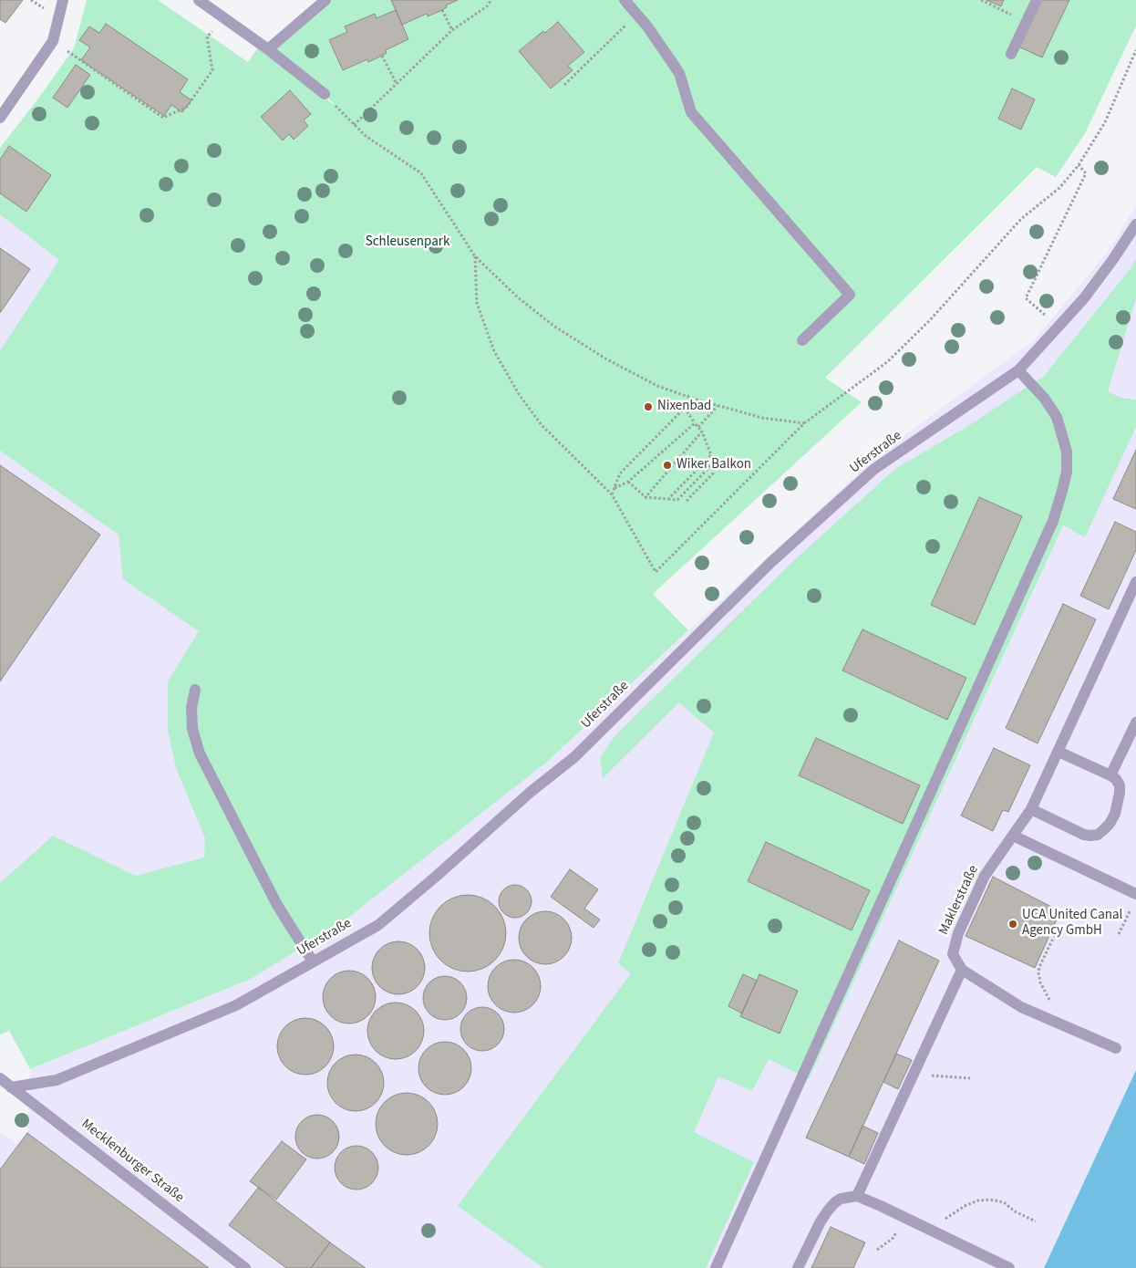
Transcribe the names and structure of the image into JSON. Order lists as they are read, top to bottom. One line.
{"streets":{"street":["Uferstraße","Maklerstraße","Mecklenburger Straße"]},"crossings":[["Uferstraße","Mecklenburger Straße"]],"parks":["Schleusenpark"],"places":["Nixenbad","Wiker Balkon","UCA United Canal Agency GmbH"]}
